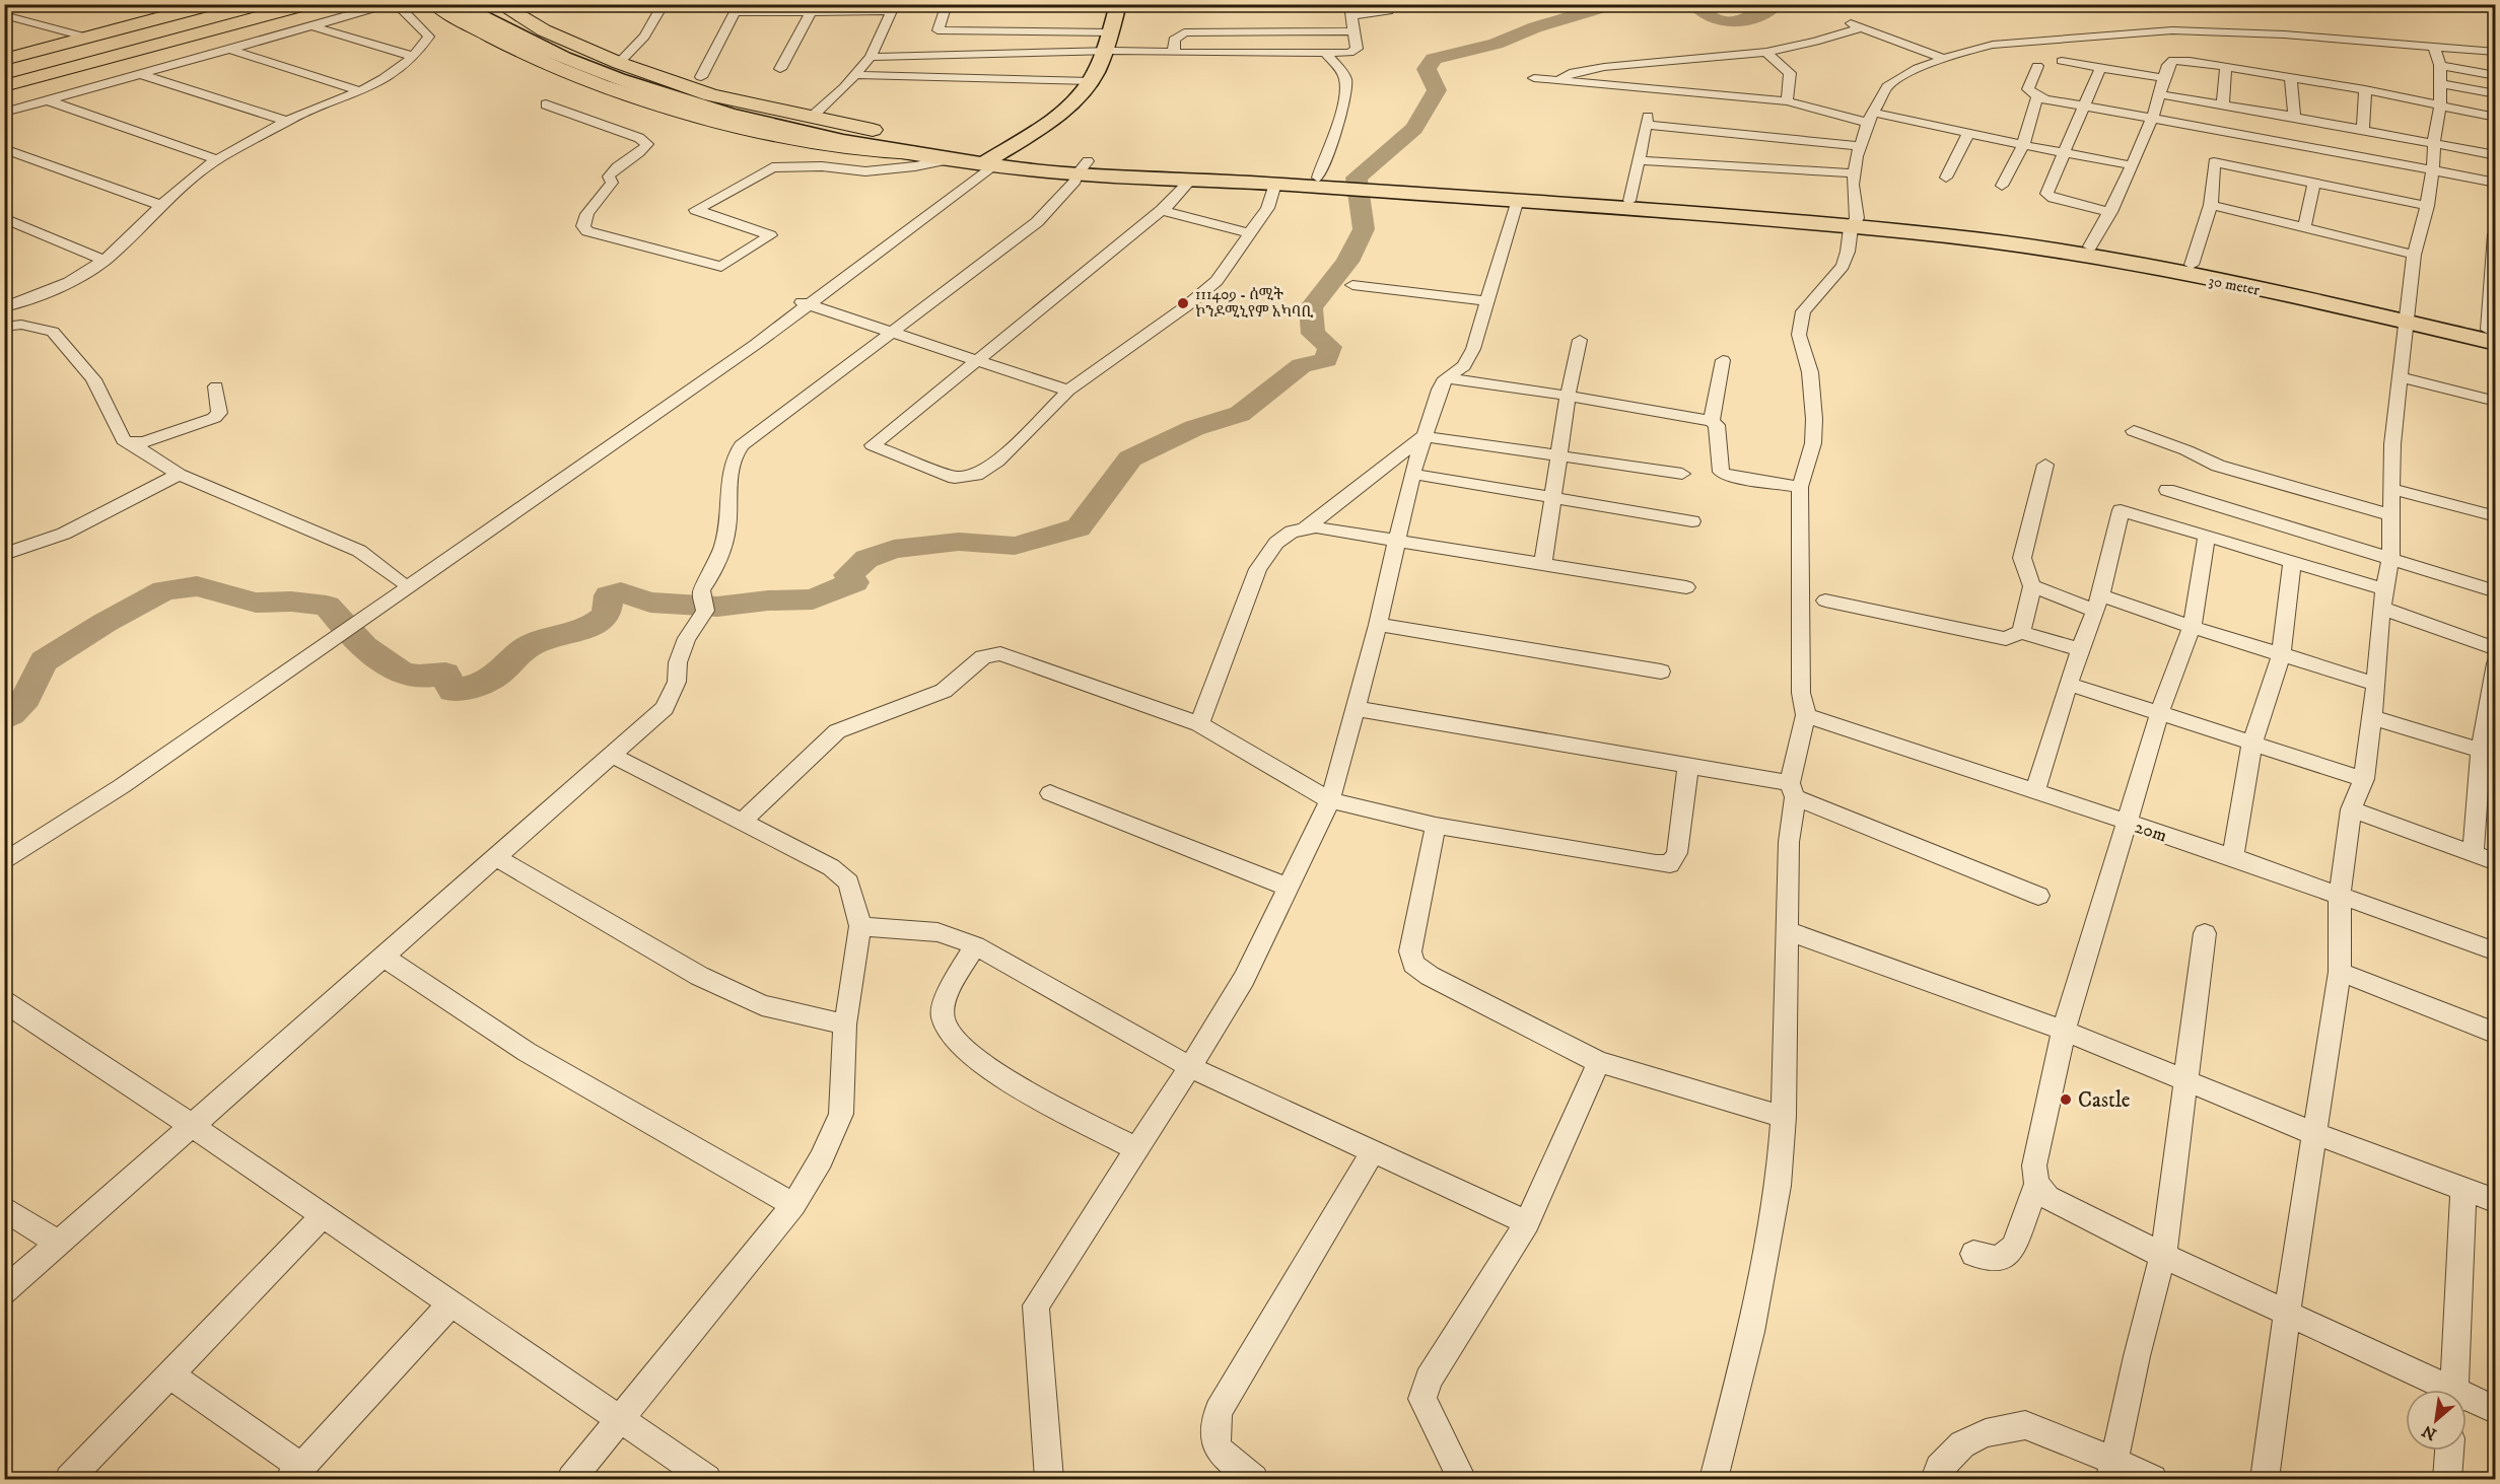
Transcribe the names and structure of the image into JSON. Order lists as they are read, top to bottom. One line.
{"streets":{"main road":["30 meter"],"street":["20m"]},"places":["111409 - ሰሚት ኮንዶሚኒየም አካባቢ","Castle"],"north":"bottom left"}
